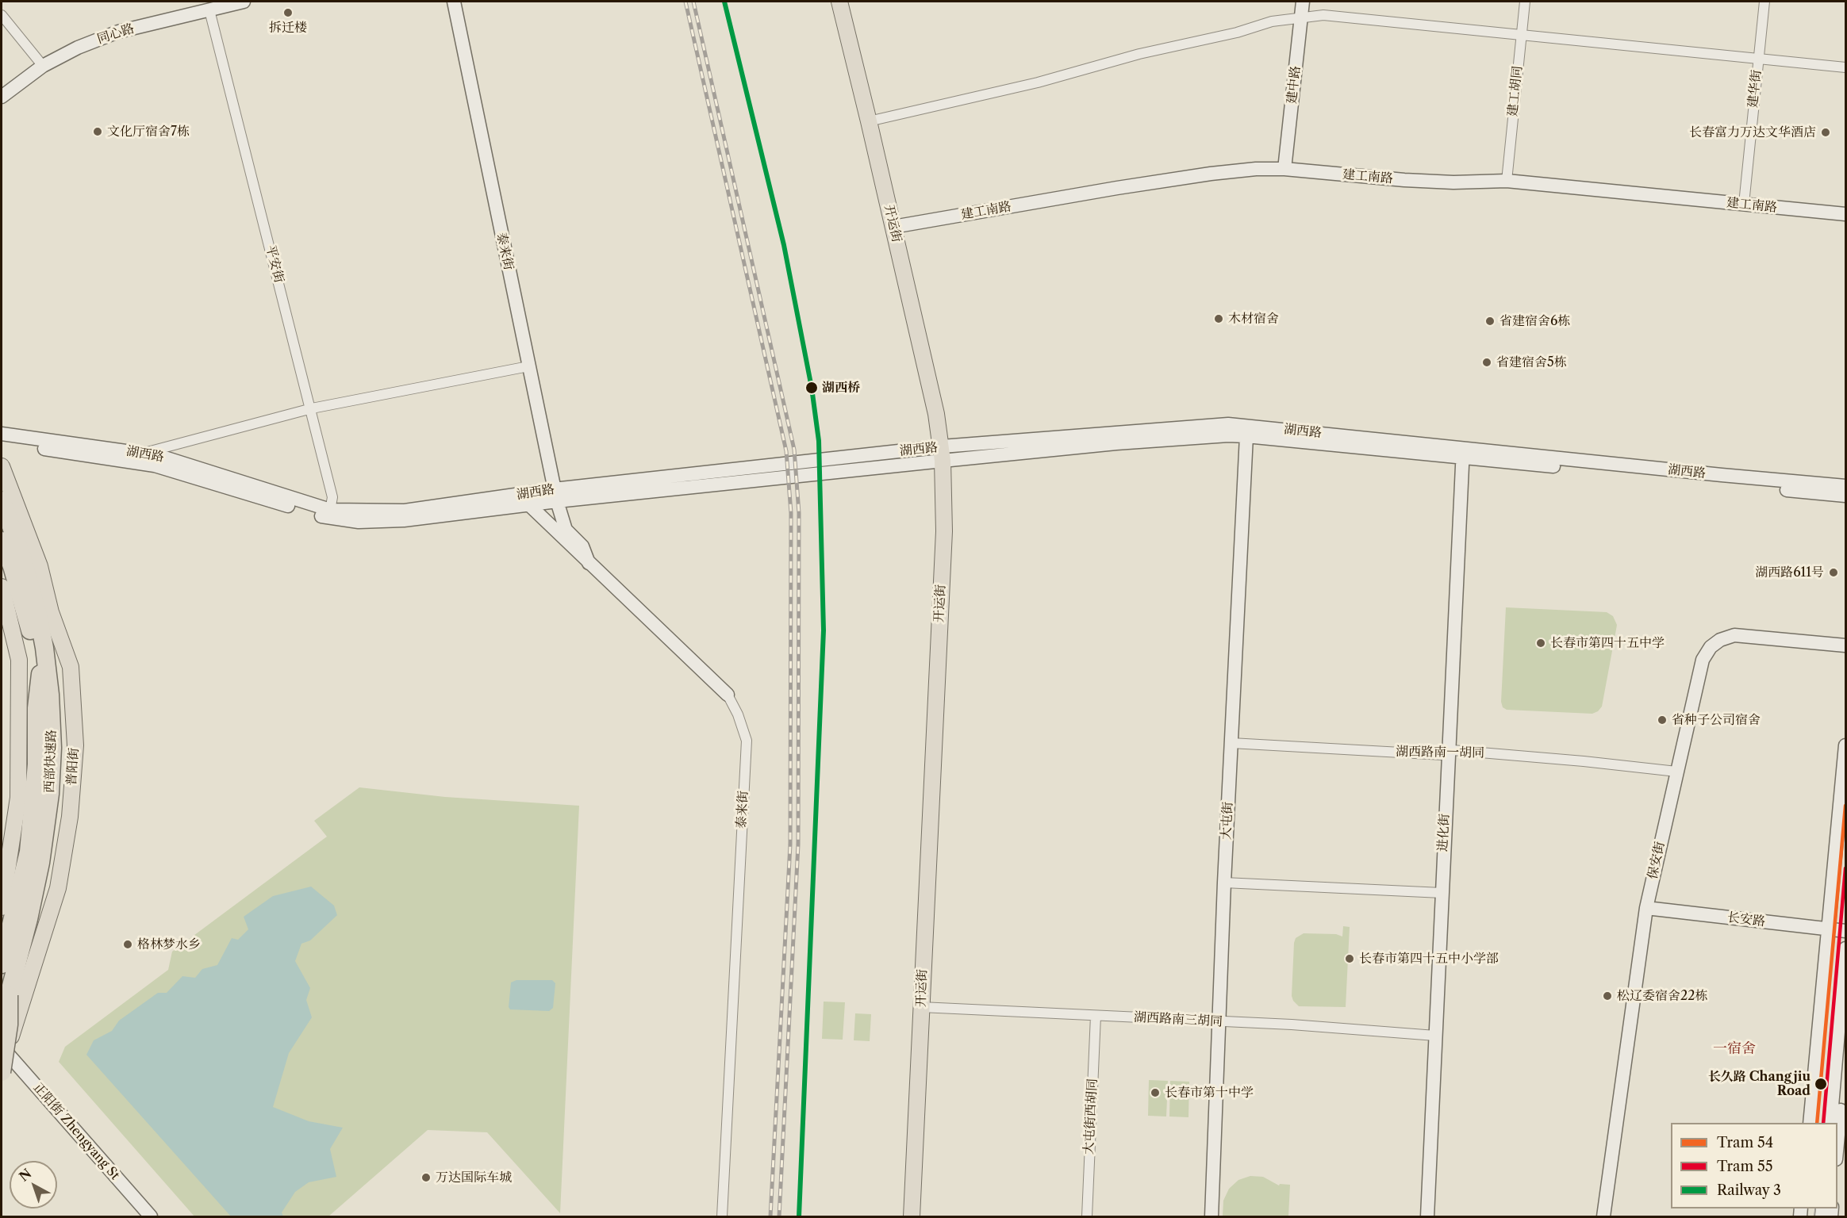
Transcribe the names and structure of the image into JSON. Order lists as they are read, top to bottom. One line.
{"streets":{"highway":["西部快速路"],"main road":["开运街","普阳街"],"street":["同心路","建中路","建华街","建工胡同","建工南路","泰来街","平安街","湖西路","湖西路南一胡同","大屯街","进化街","保安街","长安路","湖西路南三胡同","大屯街西胡同","正阳街 Zhengyang St"]},"crossings":[["同心路","平安街"],["建中路","建工南路"],["建华街","建工南路"],["建工胡同","建工南路"],["建工南路","开运街"],["开运街","湖西路"],["开运街","湖西路南三胡同"],["泰来街","湖西路"],["平安街","湖西路"],["湖西路","大屯街"],["湖西路","进化街"],["湖西路南一胡同","大屯街"],["湖西路南一胡同","进化街"],["湖西路南一胡同","保安街"],["普阳街","正阳街 Zhengyang St"],["大屯街","湖西路南三胡同"],["进化街","湖西路南三胡同"],["保安街","长安路"],["湖西路南三胡同","大屯街西胡同"]],"districts":["一宿舍"],"places":["拆迁楼","文化厅宿舍7栋","长春富力万达文华酒店","木材宿舍","省建宿舍6栋","省建宿舍5栋","湖西桥","湖西路611号","长春市第四十五中学","省种子公司宿舍","格林梦水乡","长春市第四十五中小学部","松辽委宿舍22栋","长久路 Changjiu Road","长春市第十中学","万达国际车城"],"lines":["rail line 3","tram line 54","tram line 55"],"legend":["Tram 54","Tram 55","Railway 3"],"north":"top left"}
